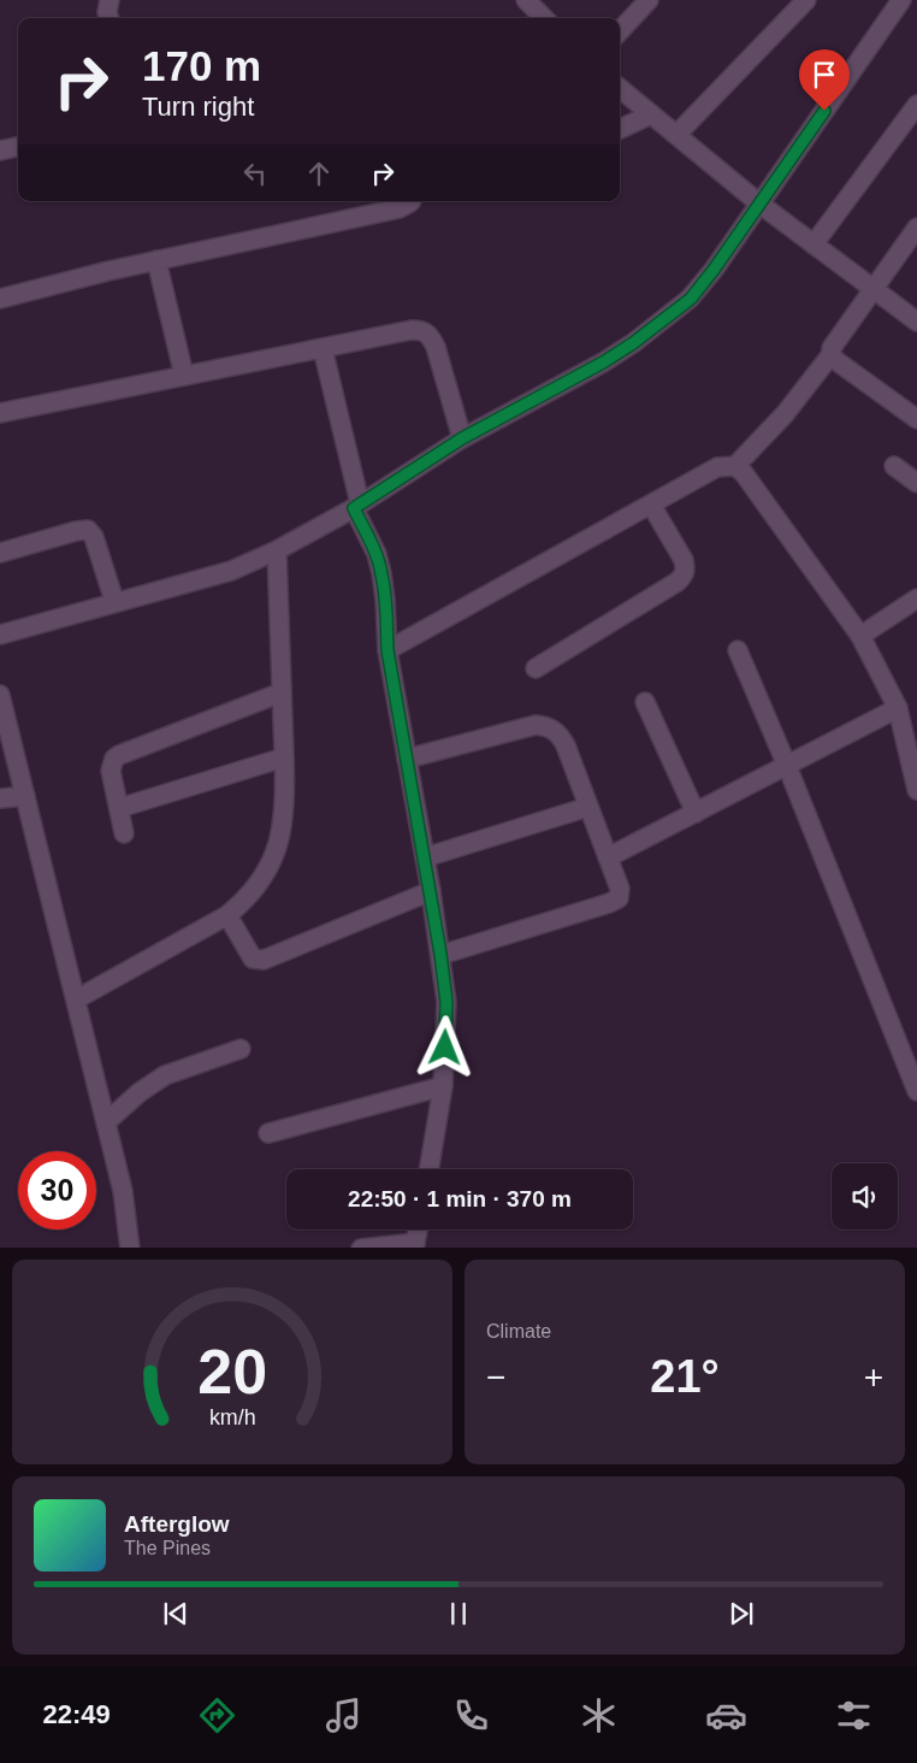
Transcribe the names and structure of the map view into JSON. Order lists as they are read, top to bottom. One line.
{"page":{"turn":["170 m","Turn right"],"limit":"30","trip":"22:50 · 1 min · 370 m","tile":"Climate","heat":["−","21°","+"],"song":["Afterglow","The Pines"],"tabs":"22:49","gauge":["20","km/h"]}}
